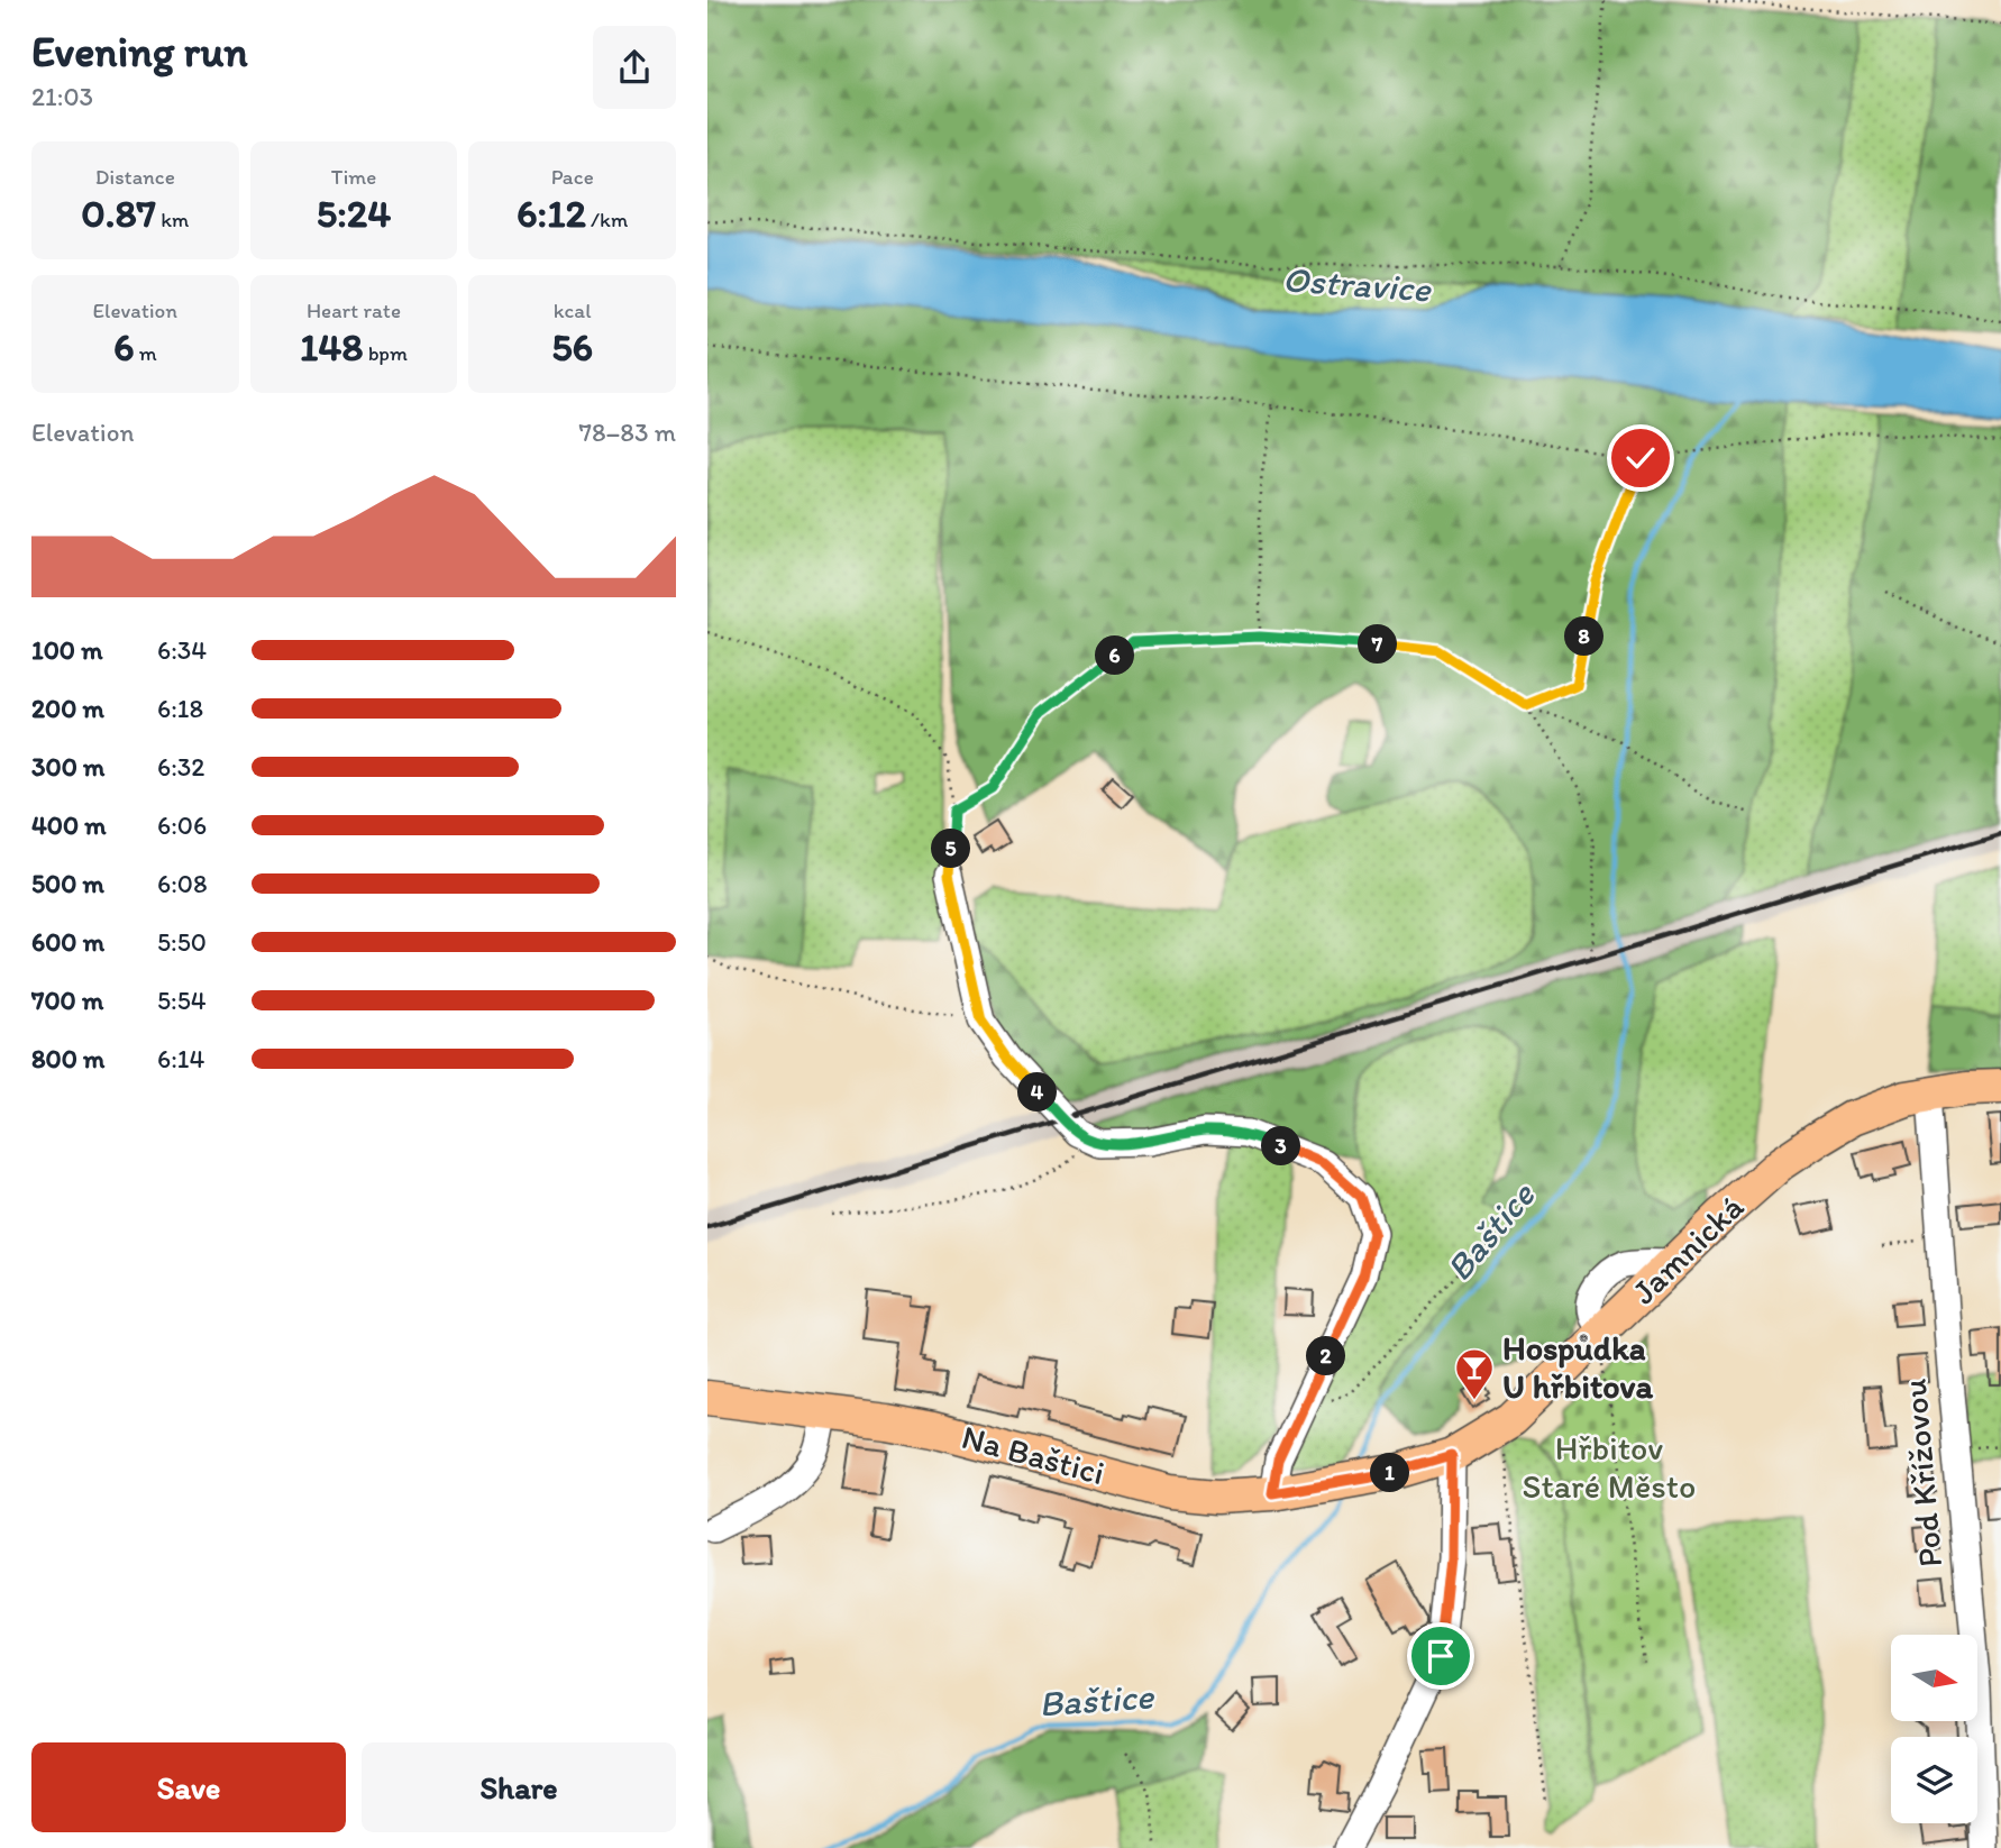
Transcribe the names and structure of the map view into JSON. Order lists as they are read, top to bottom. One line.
{"streets":{"main road":["Jamnická","Na Baštici"],"street":["Pod Křížovou"]},"crossings":[["Jamnická","Na Baštici"],["Jamnická","Pod Křížovou"]],"water":["Ostravice","Baštice"],"parks":["Hřbitov Staré Město"],"places":{"bar":["Hospůdka U hřbitova"]},"north":"right","page":{"heading":["Evening run","21:03"],"stats":[["Distance","0.87 km"],["Time","5:24"],["Pace","6:12 /km"],["Elevation","6 m"],["Heart rate","148 bpm"],["kcal","56"]],"chart":["Elevation","78–83 m"],"pins":["8","7","6","5","4","3","2","1"],"list":[{"name":"100 m","note":"6:34"},{"name":"200 m","note":"6:18"},{"name":"300 m","note":"6:32"},{"name":"400 m","note":"6:06"},{"name":"500 m","note":"6:08"},{"name":"600 m","note":"5:50"},{"name":"700 m","note":"5:54"},{"name":"800 m","note":"6:14"}],"buttons":["Save","Share"]}}
